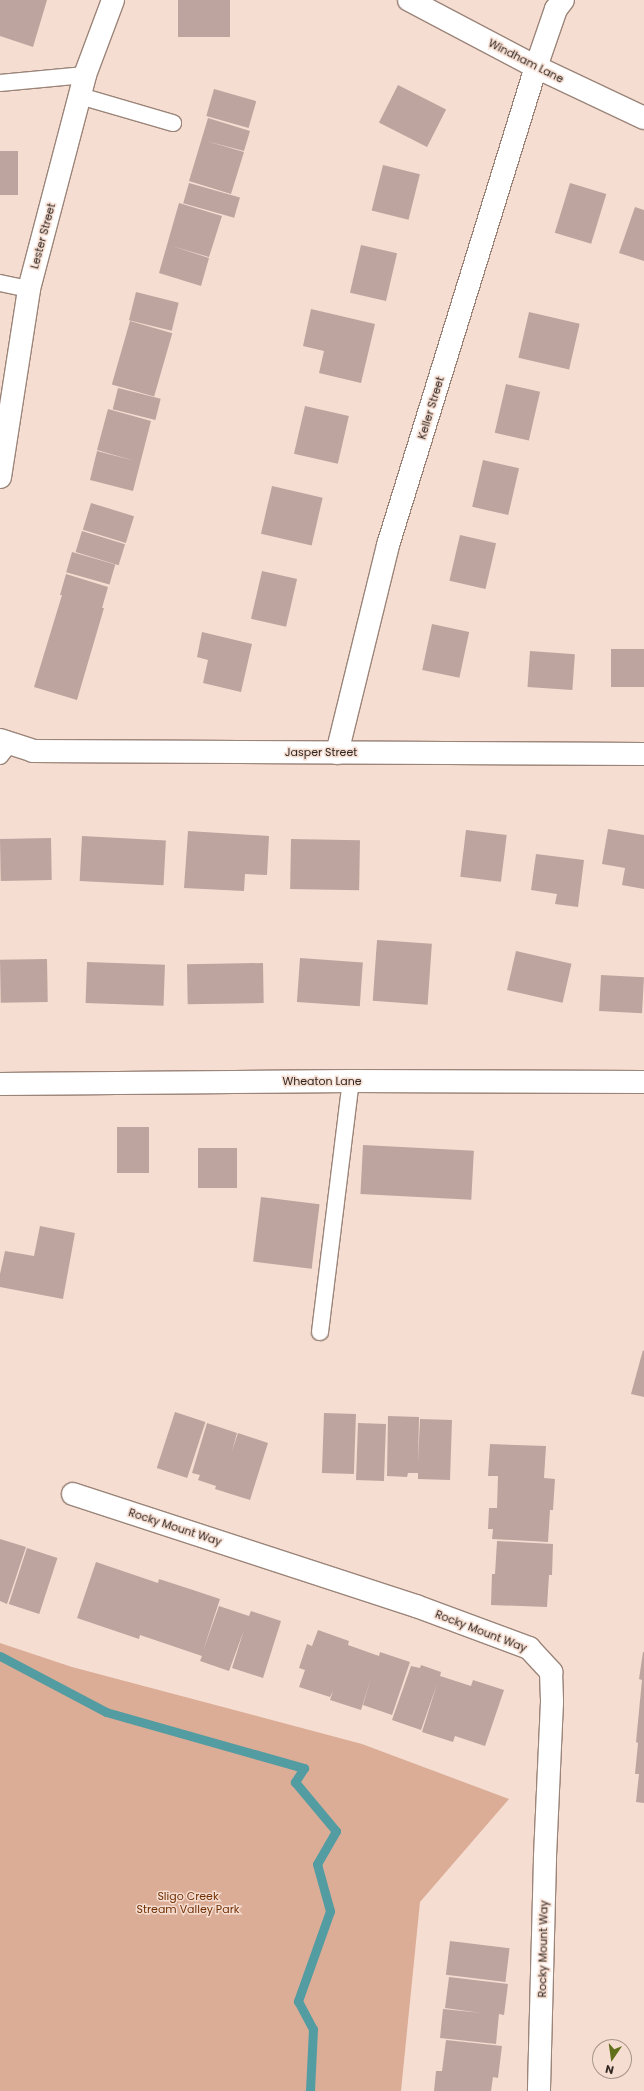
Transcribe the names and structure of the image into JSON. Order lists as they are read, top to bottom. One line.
{"streets":{"street":["Windham Lane","Lester Street","Keller Street","Jasper Street","Wheaton Lane","Rocky Mount Way"]},"crossings":[["Windham Lane","Keller Street"],["Keller Street","Jasper Street"]],"parks":["Sligo Creek Stream Valley Park"],"north":"bottom"}
